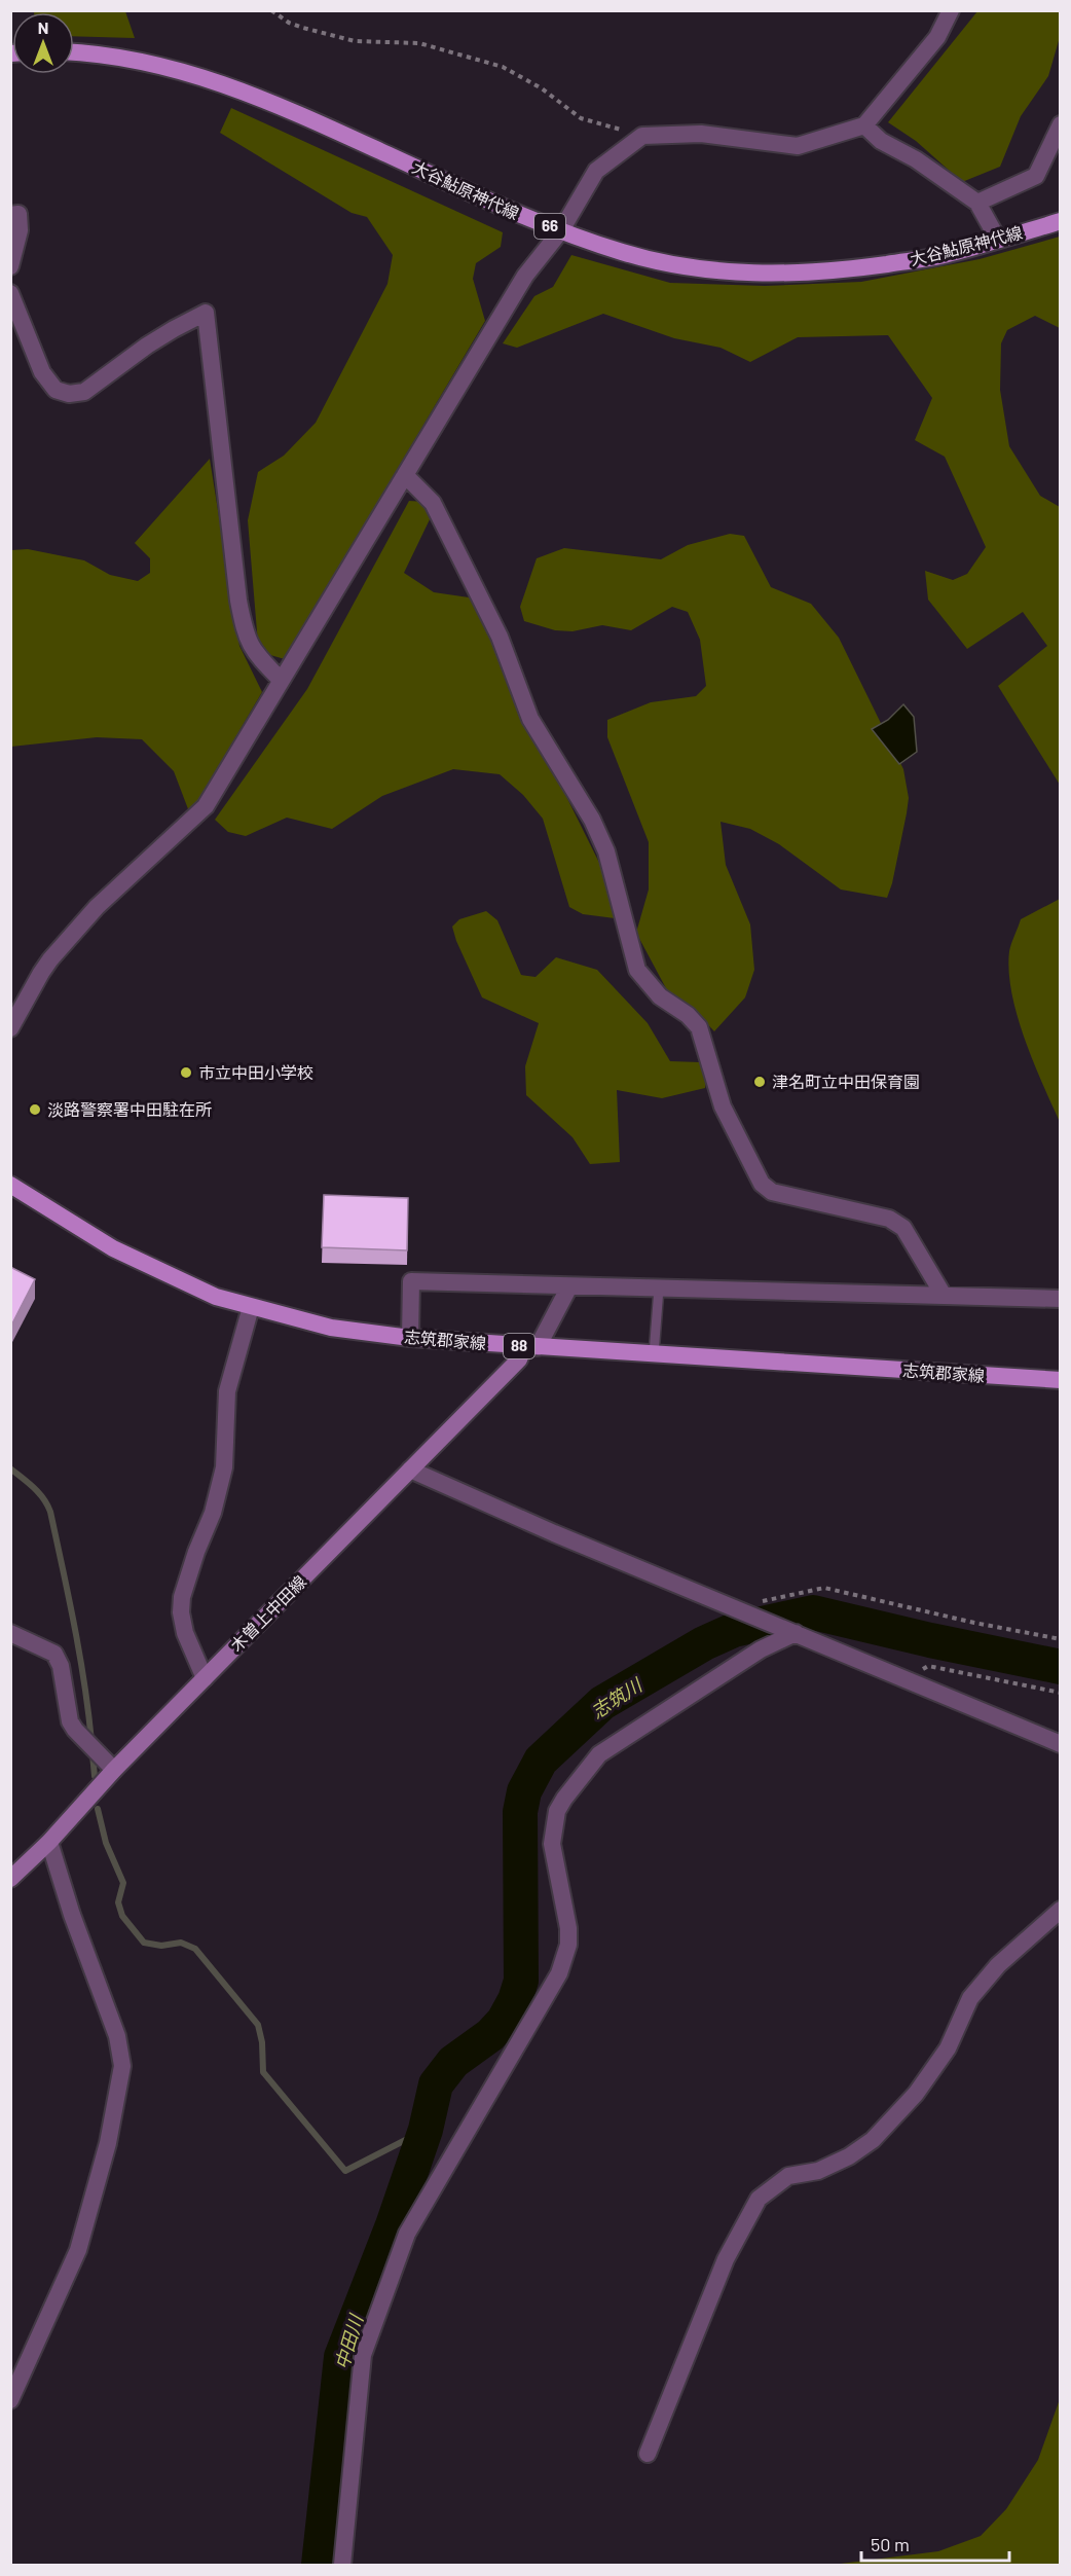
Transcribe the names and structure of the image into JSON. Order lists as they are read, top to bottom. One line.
{"streets":{"main road":["大谷鮎原神代線","66","志筑郡家線","88","木曽上中田線"]},"crossings":[["志筑郡家線","木曽上中田線"]],"water":["志筑川","中田川"],"places":["市立中田小学校","津名町立中田保育園","淡路警察署中田駐在所"],"scale_bar":"50 m","north":"top"}
